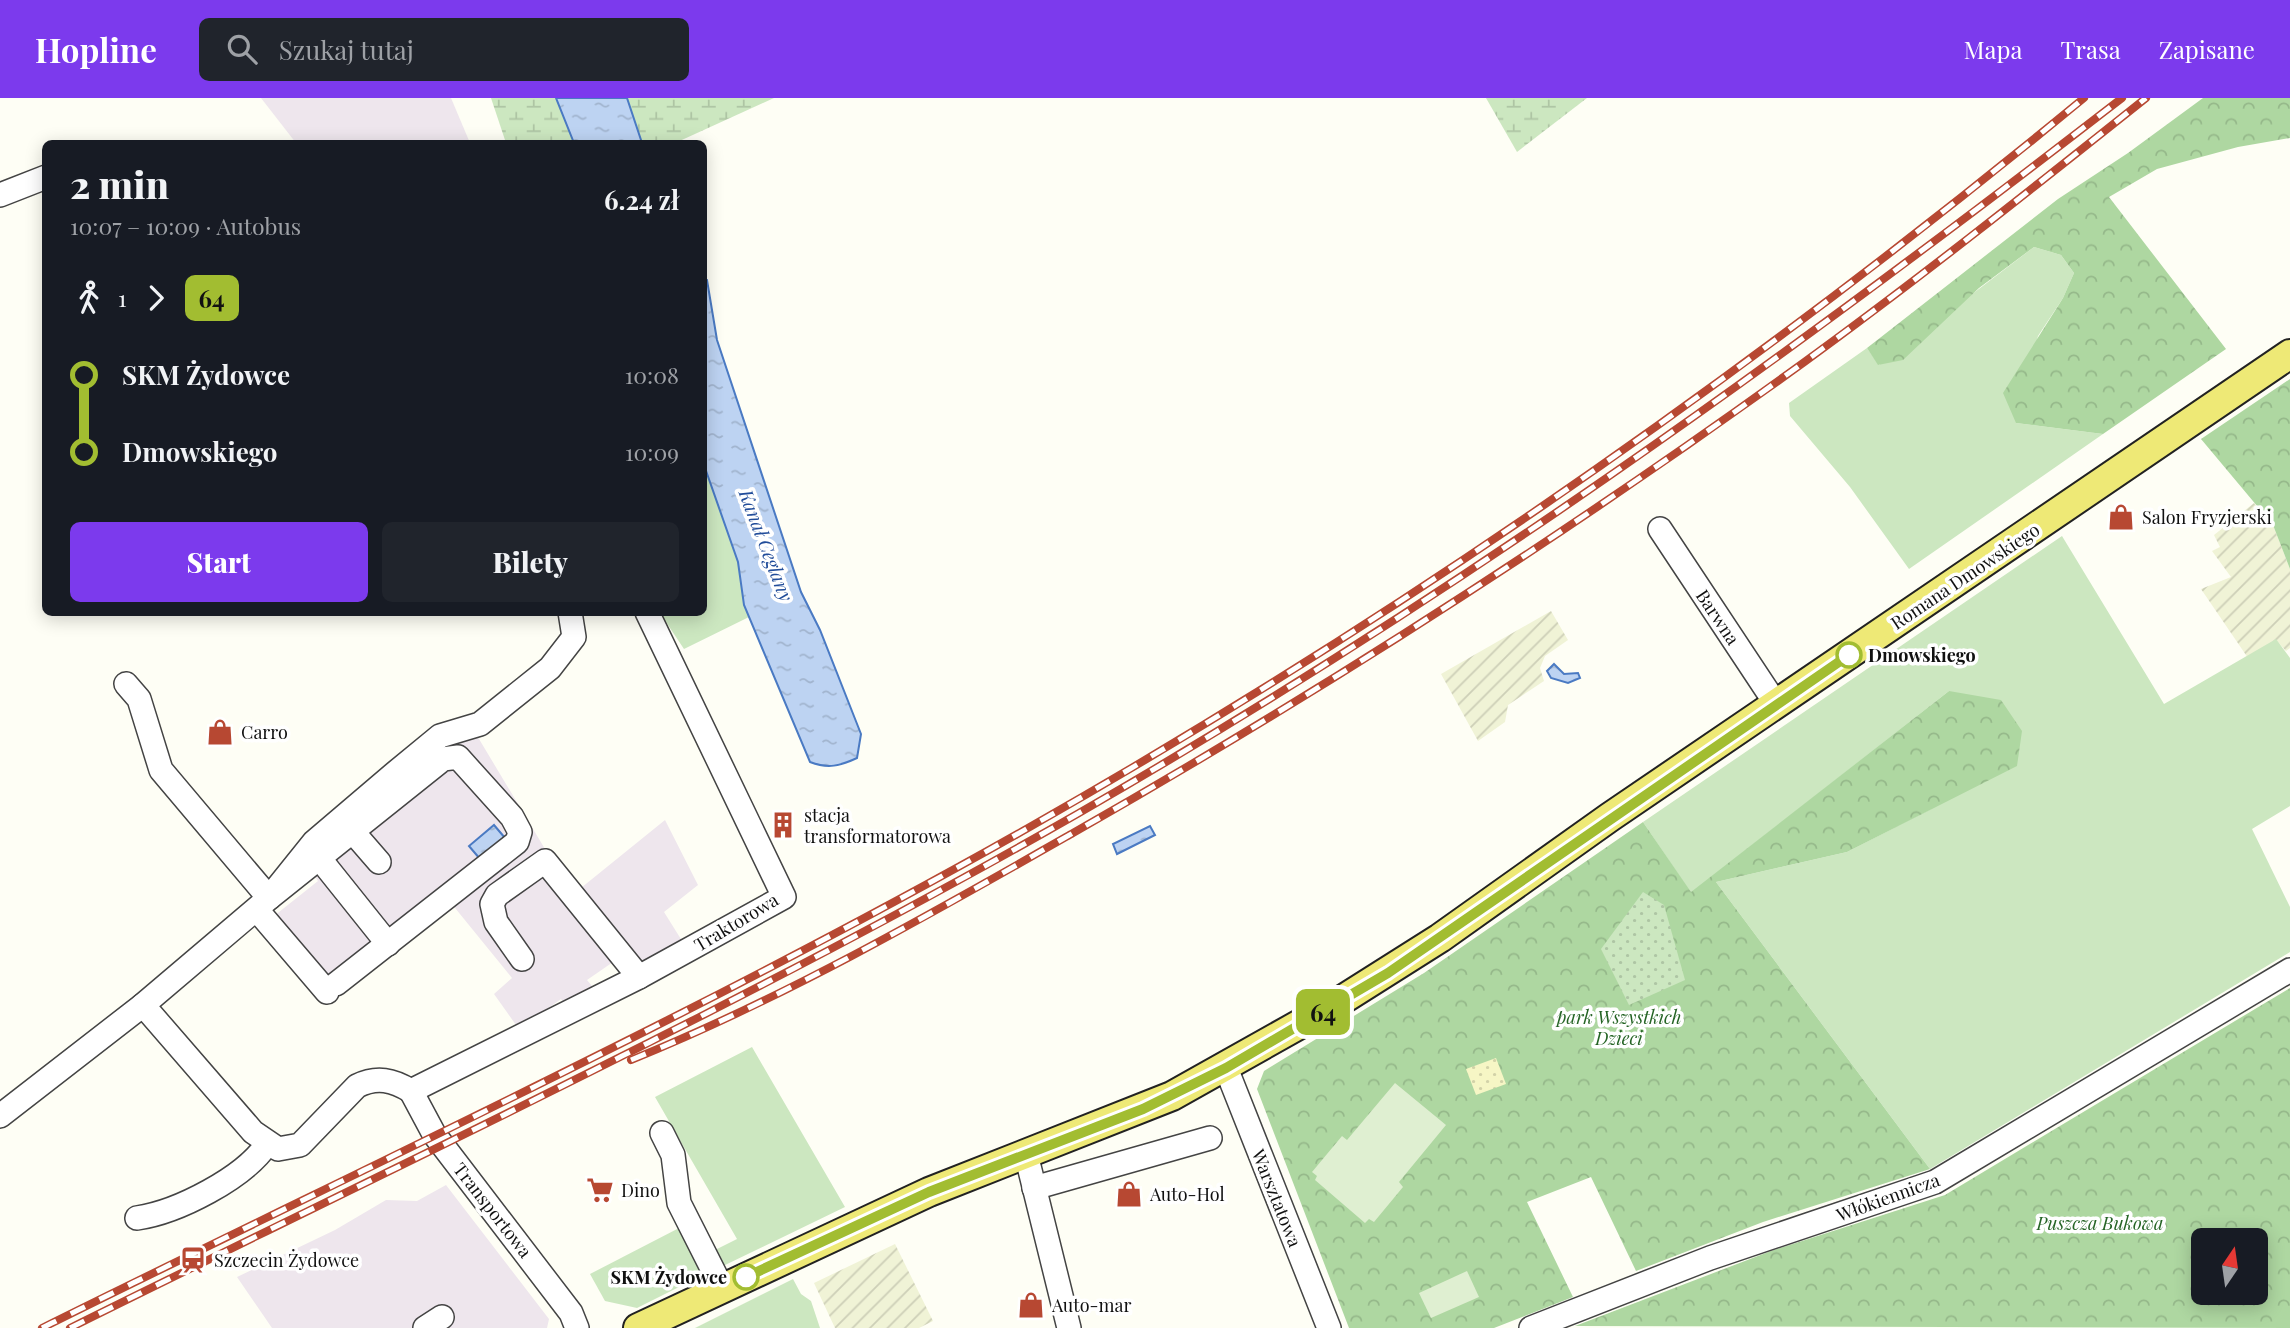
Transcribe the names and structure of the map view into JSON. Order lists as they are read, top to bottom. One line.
{"streets":{"main road":["Romana Dmowskiego"],"street":["Barwna","Traktorowa","Włókiennicza","Warsztatowa","Transportowa"]},"crossings":[["Romana Dmowskiego","Barwna"],["Romana Dmowskiego","Warsztatowa"],["Traktorowa","Transportowa"]],"water":["Kanał Ceglany"],"parks":["park Wszystkich Dzieci","Puszcza Bukowa"],"places":{"shop":["Salon Fryzjerski","Carro","Auto-Hol","Auto-mar"],"other":["Dmowskiego","SKM Żydowce"],"building":["stacja transformatorowa"],"supermarket":["Dino"],"station":["Szczecin Żydowce"]},"lines":["bus line 64"],"north":"top","page":{"header":"Hopline","search":"Szukaj tutaj","nav":["Mapa","Trasa","Zapisane"],"on_map":"64","heading":["2 min","10:07 – 10:09 · Autobus","6.24 zł"],"legs":["1","64"],"list":[{"name":"SKM Żydowce","value":"10:08"},{"name":"Dmowskiego","value":"10:09"}],"buttons":["Start","Bilety"]}}
